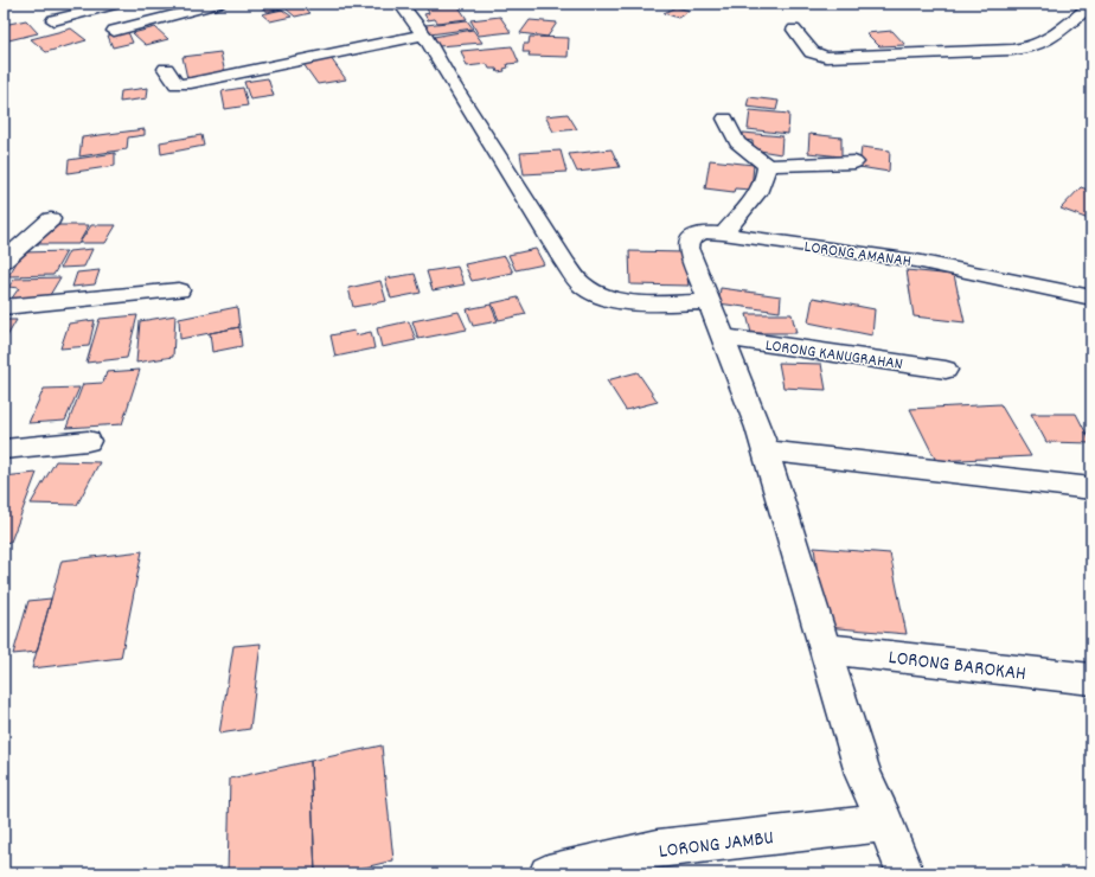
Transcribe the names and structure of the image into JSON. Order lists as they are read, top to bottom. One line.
{"streets":{"street":["LORONG AMANAH","LORONG KANUGRAHAN","LORONG BAROKAH","LORONG JAMBU"]},"crossings":[["LORONG AMANAH","LORONG KANUGRAHAN"],["LORONG AMANAH","LORONG BAROKAH"],["LORONG AMANAH","LORONG JAMBU"]]}
